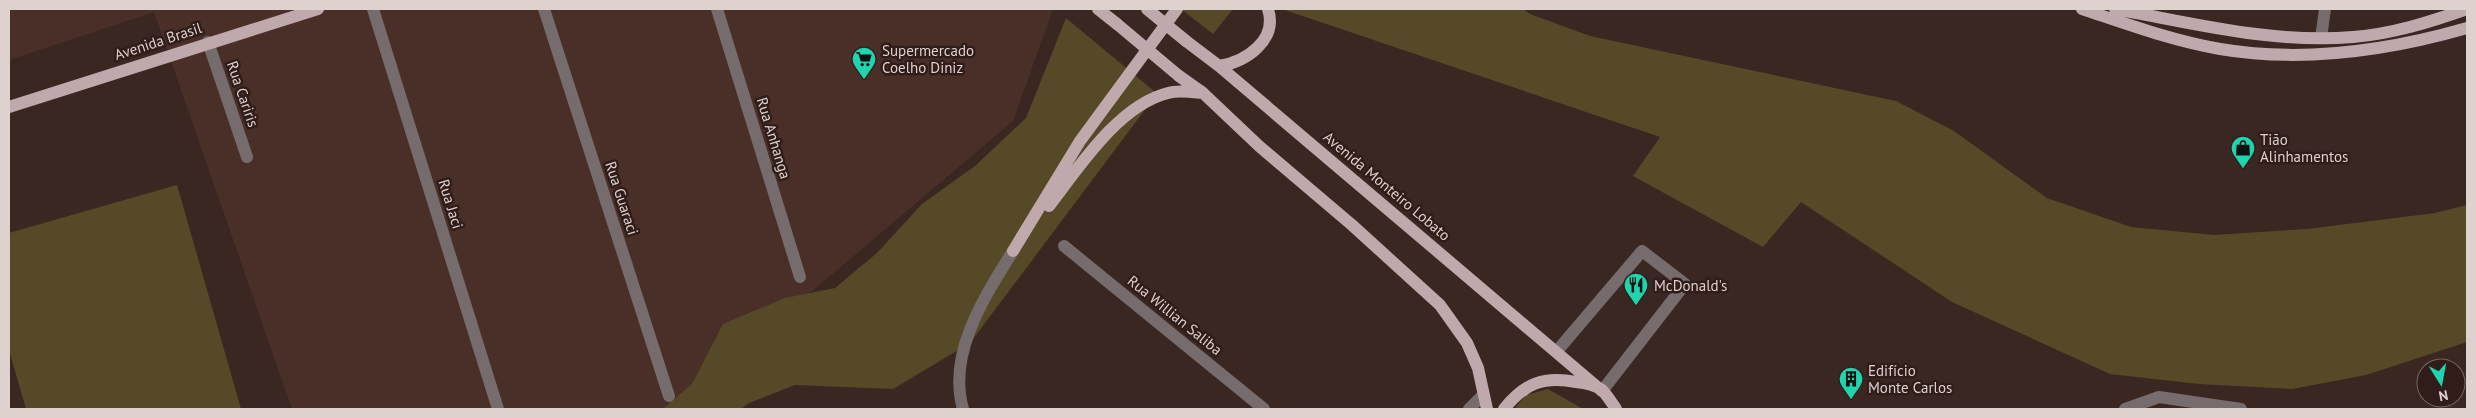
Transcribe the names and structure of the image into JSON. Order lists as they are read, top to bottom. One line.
{"streets":{"main road":["Avenida Brasil","Avenida Monteiro Lobato"],"street":["Rua Cariris","Rua Anhanga","Rua Guaraci","Rua Jaci","Rua Willian Saliba"]},"crossings":[["Avenida Brasil","Rua Cariris"]],"places":{"supermarket":["Supermercado Coelho Diniz"],"shop":["Tião Alinhamentos"],"restaurant":["McDonald's"],"building":["Edifício Monte Carlos"]},"north":"bottom"}
